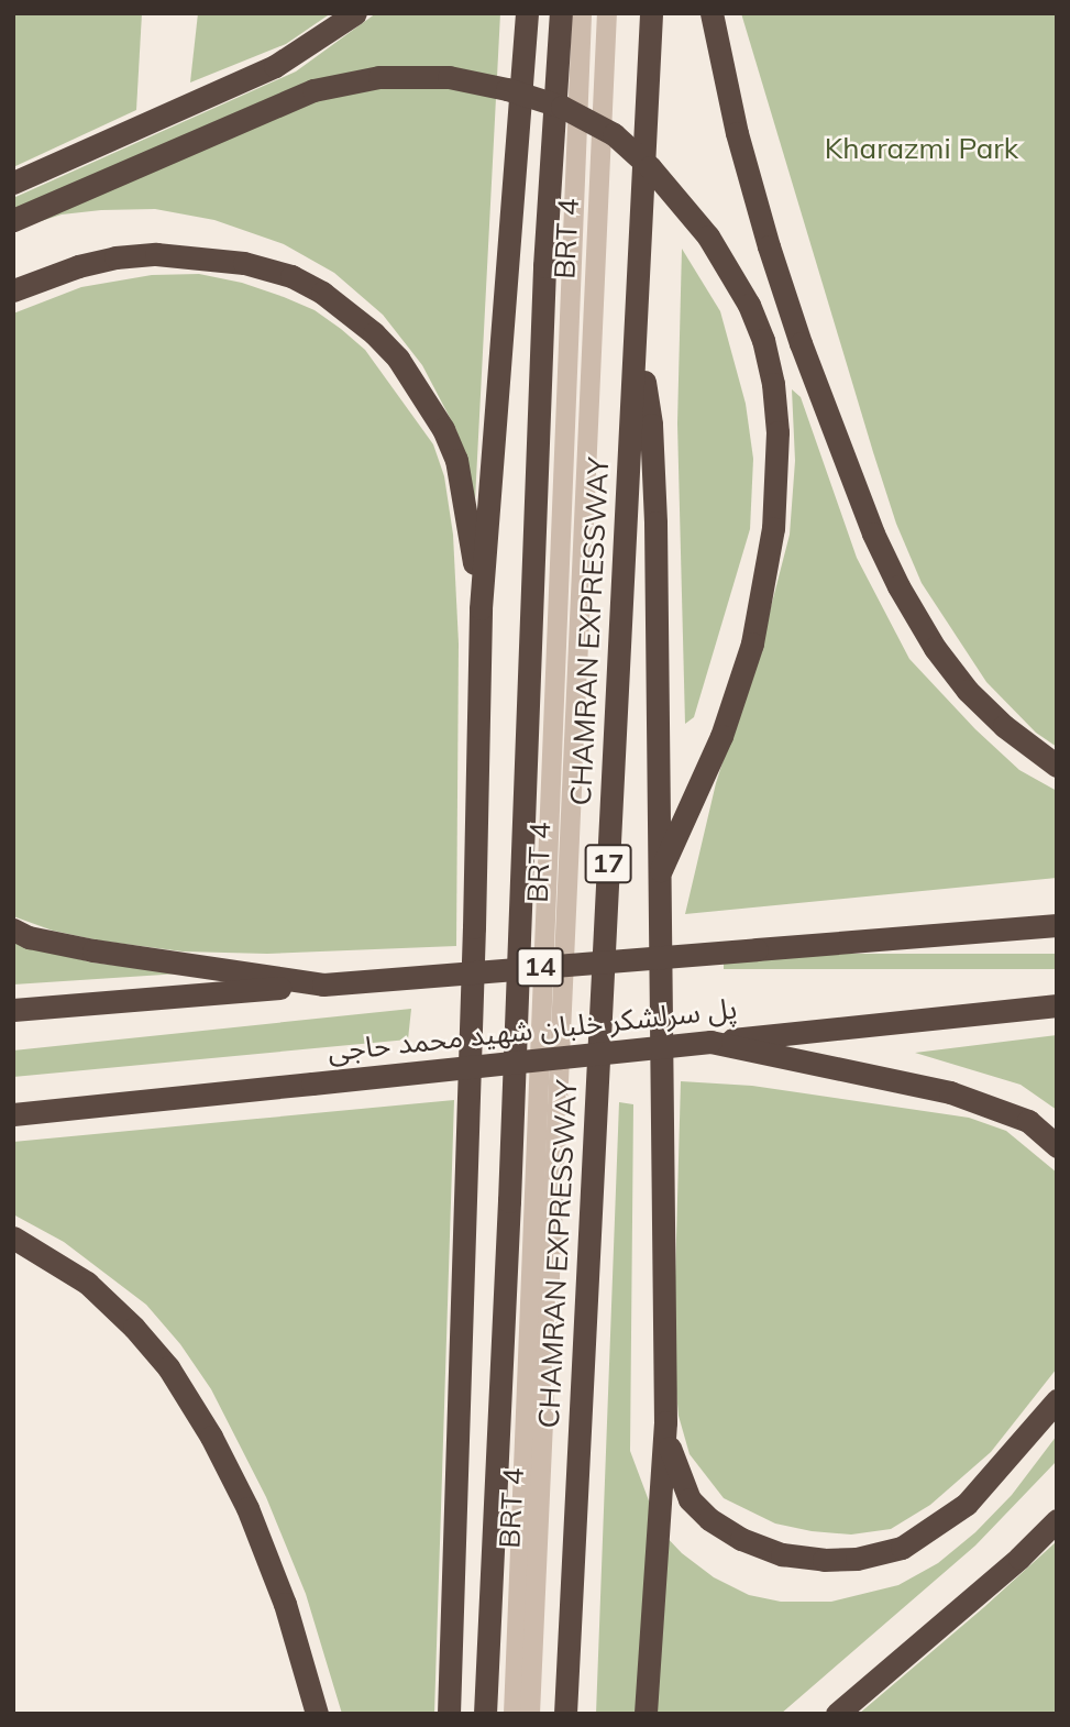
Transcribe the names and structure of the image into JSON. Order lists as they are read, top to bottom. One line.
{"streets":{"highway":["CHAMRAN EXPRESSWAY","17","14","پل سرلشکر خلبان شهید محمد حاجی"],"lane":["BRT 4"]},"parks":["Kharazmi Park"]}
